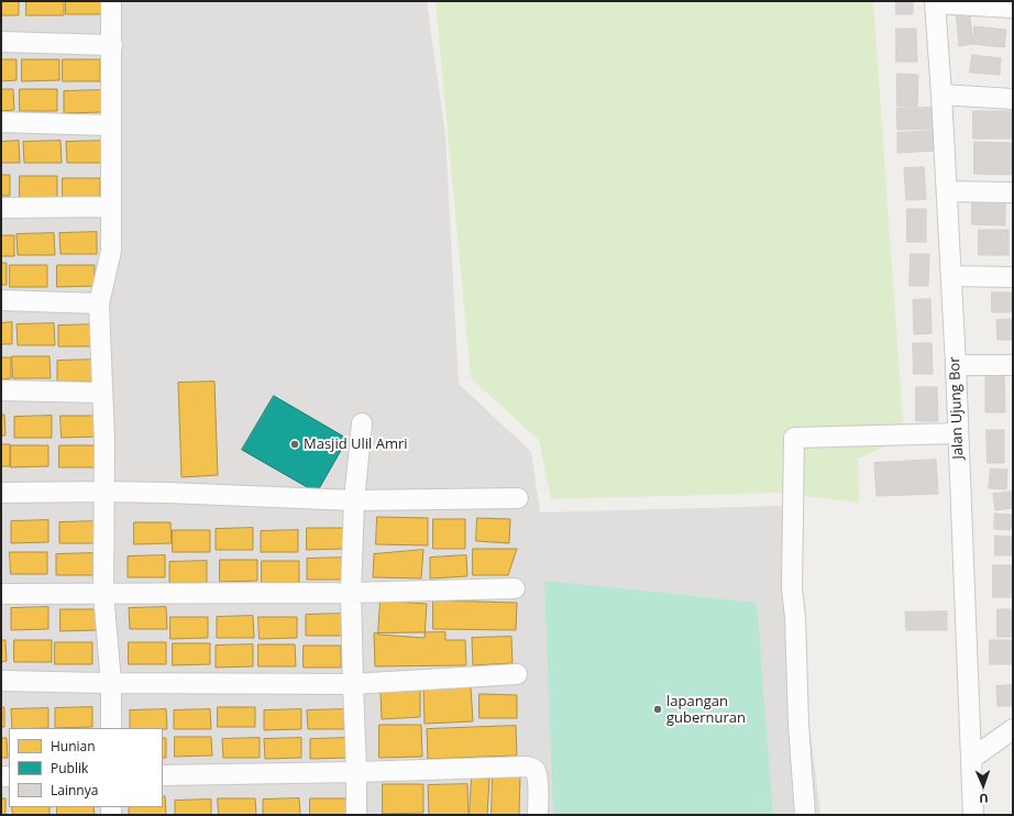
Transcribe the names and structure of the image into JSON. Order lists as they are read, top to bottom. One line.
{"streets":{"street":["Jalan Ujung Bor"]},"places":["Masjid Ulil Amri","lapangan gubernuran"],"legend":["Hunian","Publik","Lainnya"],"north":"bottom"}
